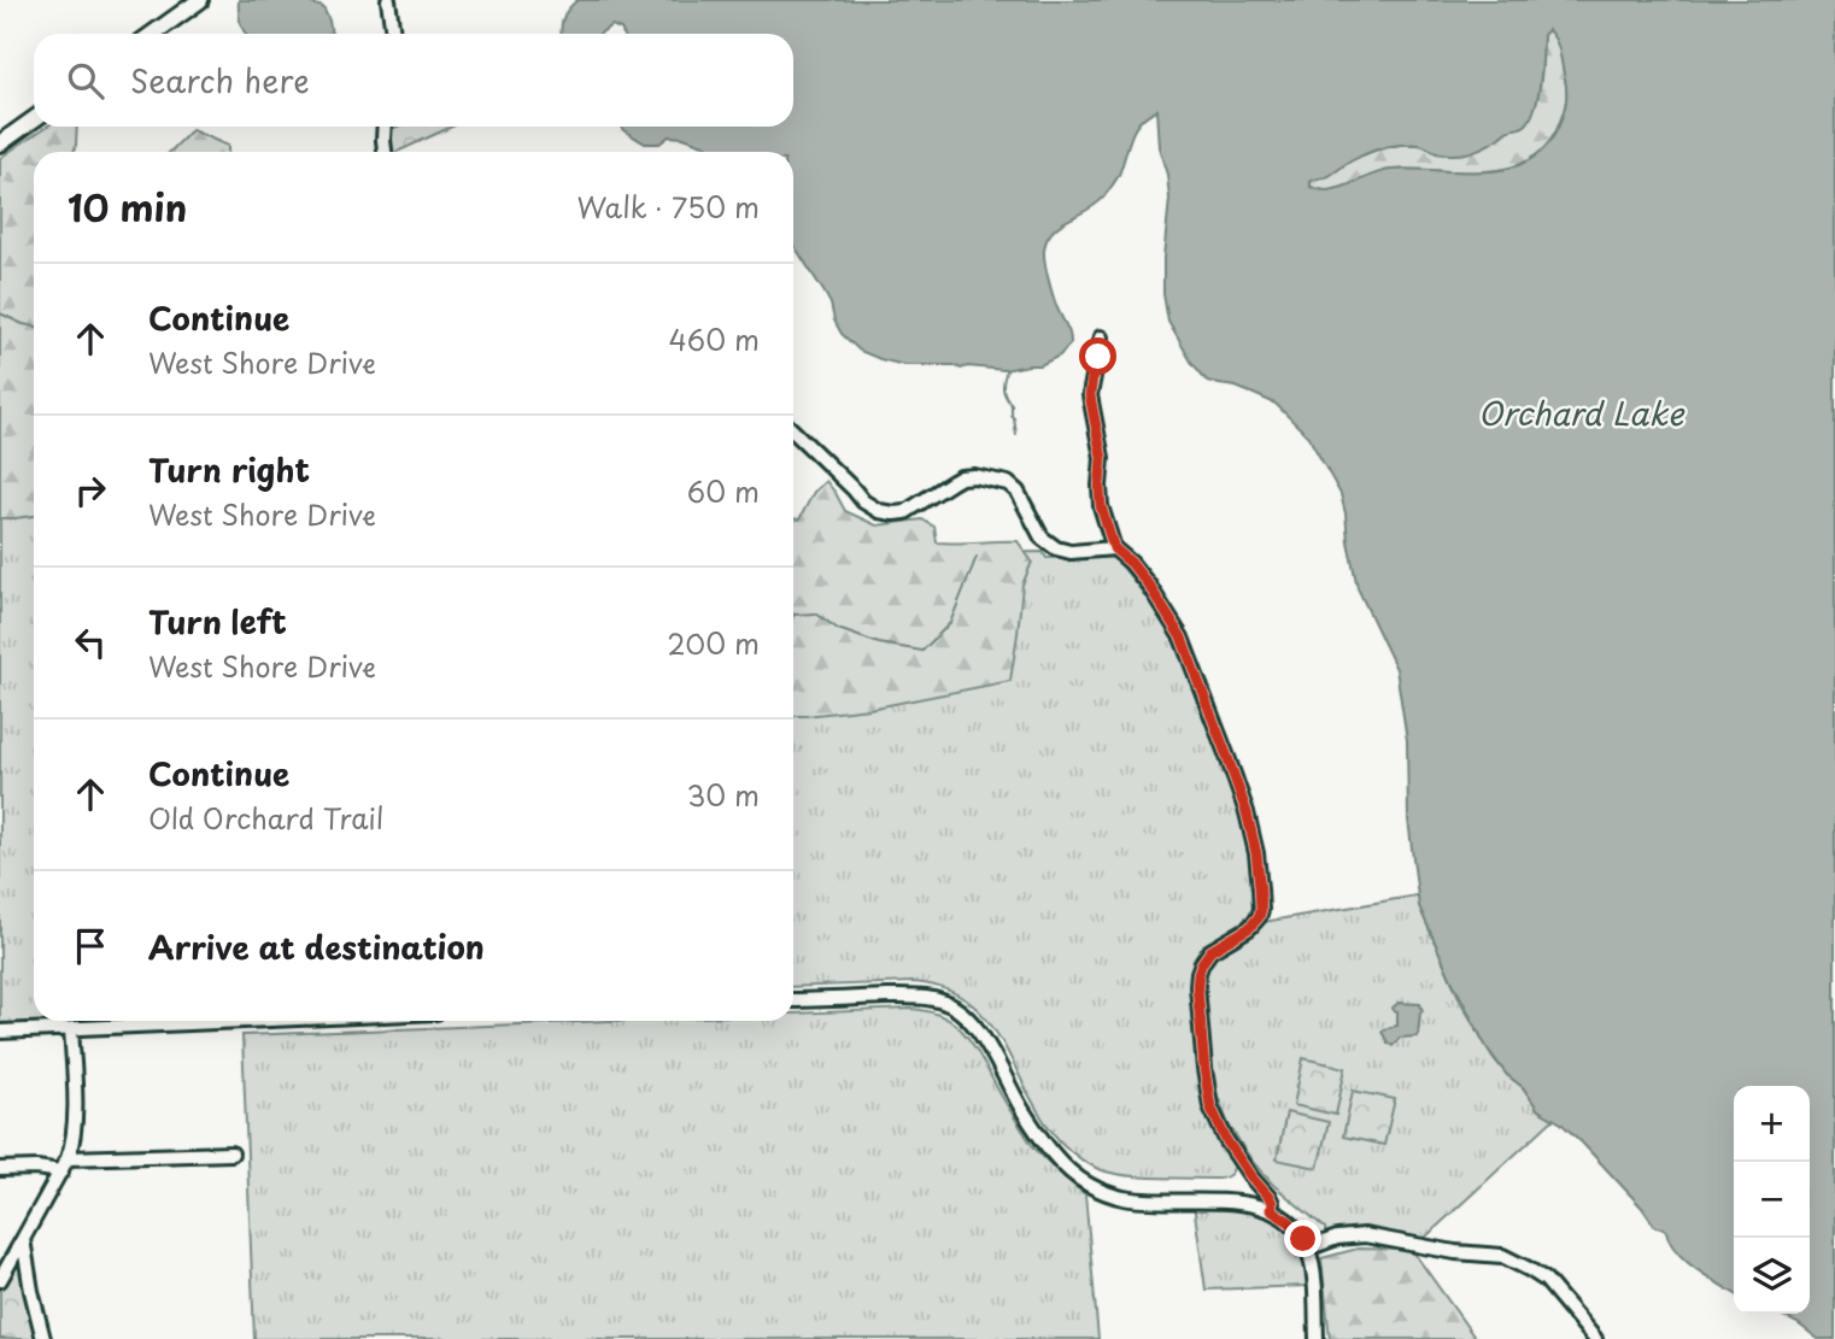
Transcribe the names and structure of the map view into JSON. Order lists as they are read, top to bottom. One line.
{"water":["Orchard Lake"],"page":{"search":"Search here","heading":["10 min","Walk · 750 m"],"list":[["Continue","West Shore Drive","460 m"],["Turn right","West Shore Drive","60 m"],["Turn left","West Shore Drive","200 m"],["Continue","Old Orchard Trail","30 m"],"Arrive at destination"],"map_buttons":["+","−"]}}
